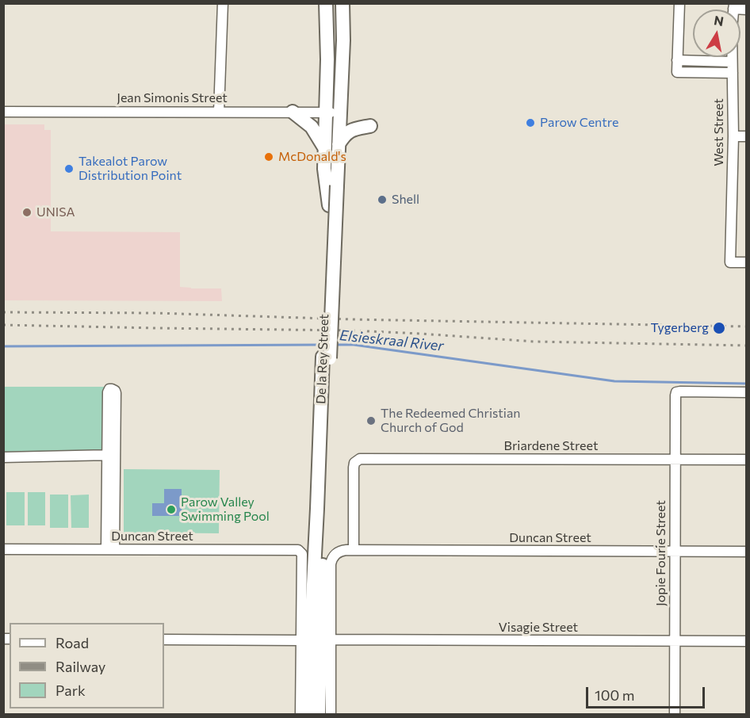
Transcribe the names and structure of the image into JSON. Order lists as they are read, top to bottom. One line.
{"streets":{"main road":["De la Rey Street"],"street":["Jean Simonis Street","West Street","Briardene Street","Duncan Street","Jopie Fourie Street","Visagie Street"]},"crossings":[["Jean Simonis Street","De la Rey Street"],["Briardene Street","Duncan Street"],["Briardene Street","Jopie Fourie Street"],["Duncan Street","Jopie Fourie Street"],["Jopie Fourie Street","Visagie Street"]],"water":["Elsieskraal River"],"places":["Parow Centre","McDonald's","Takealot Parow Distribution Point","Shell","UNISA","Tygerberg","The Redeemed Christian Church of God","Parow Valley Swimming Pool"],"legend":["Road","Railway","Park"],"scale_bar":"100 m","north":"top"}
